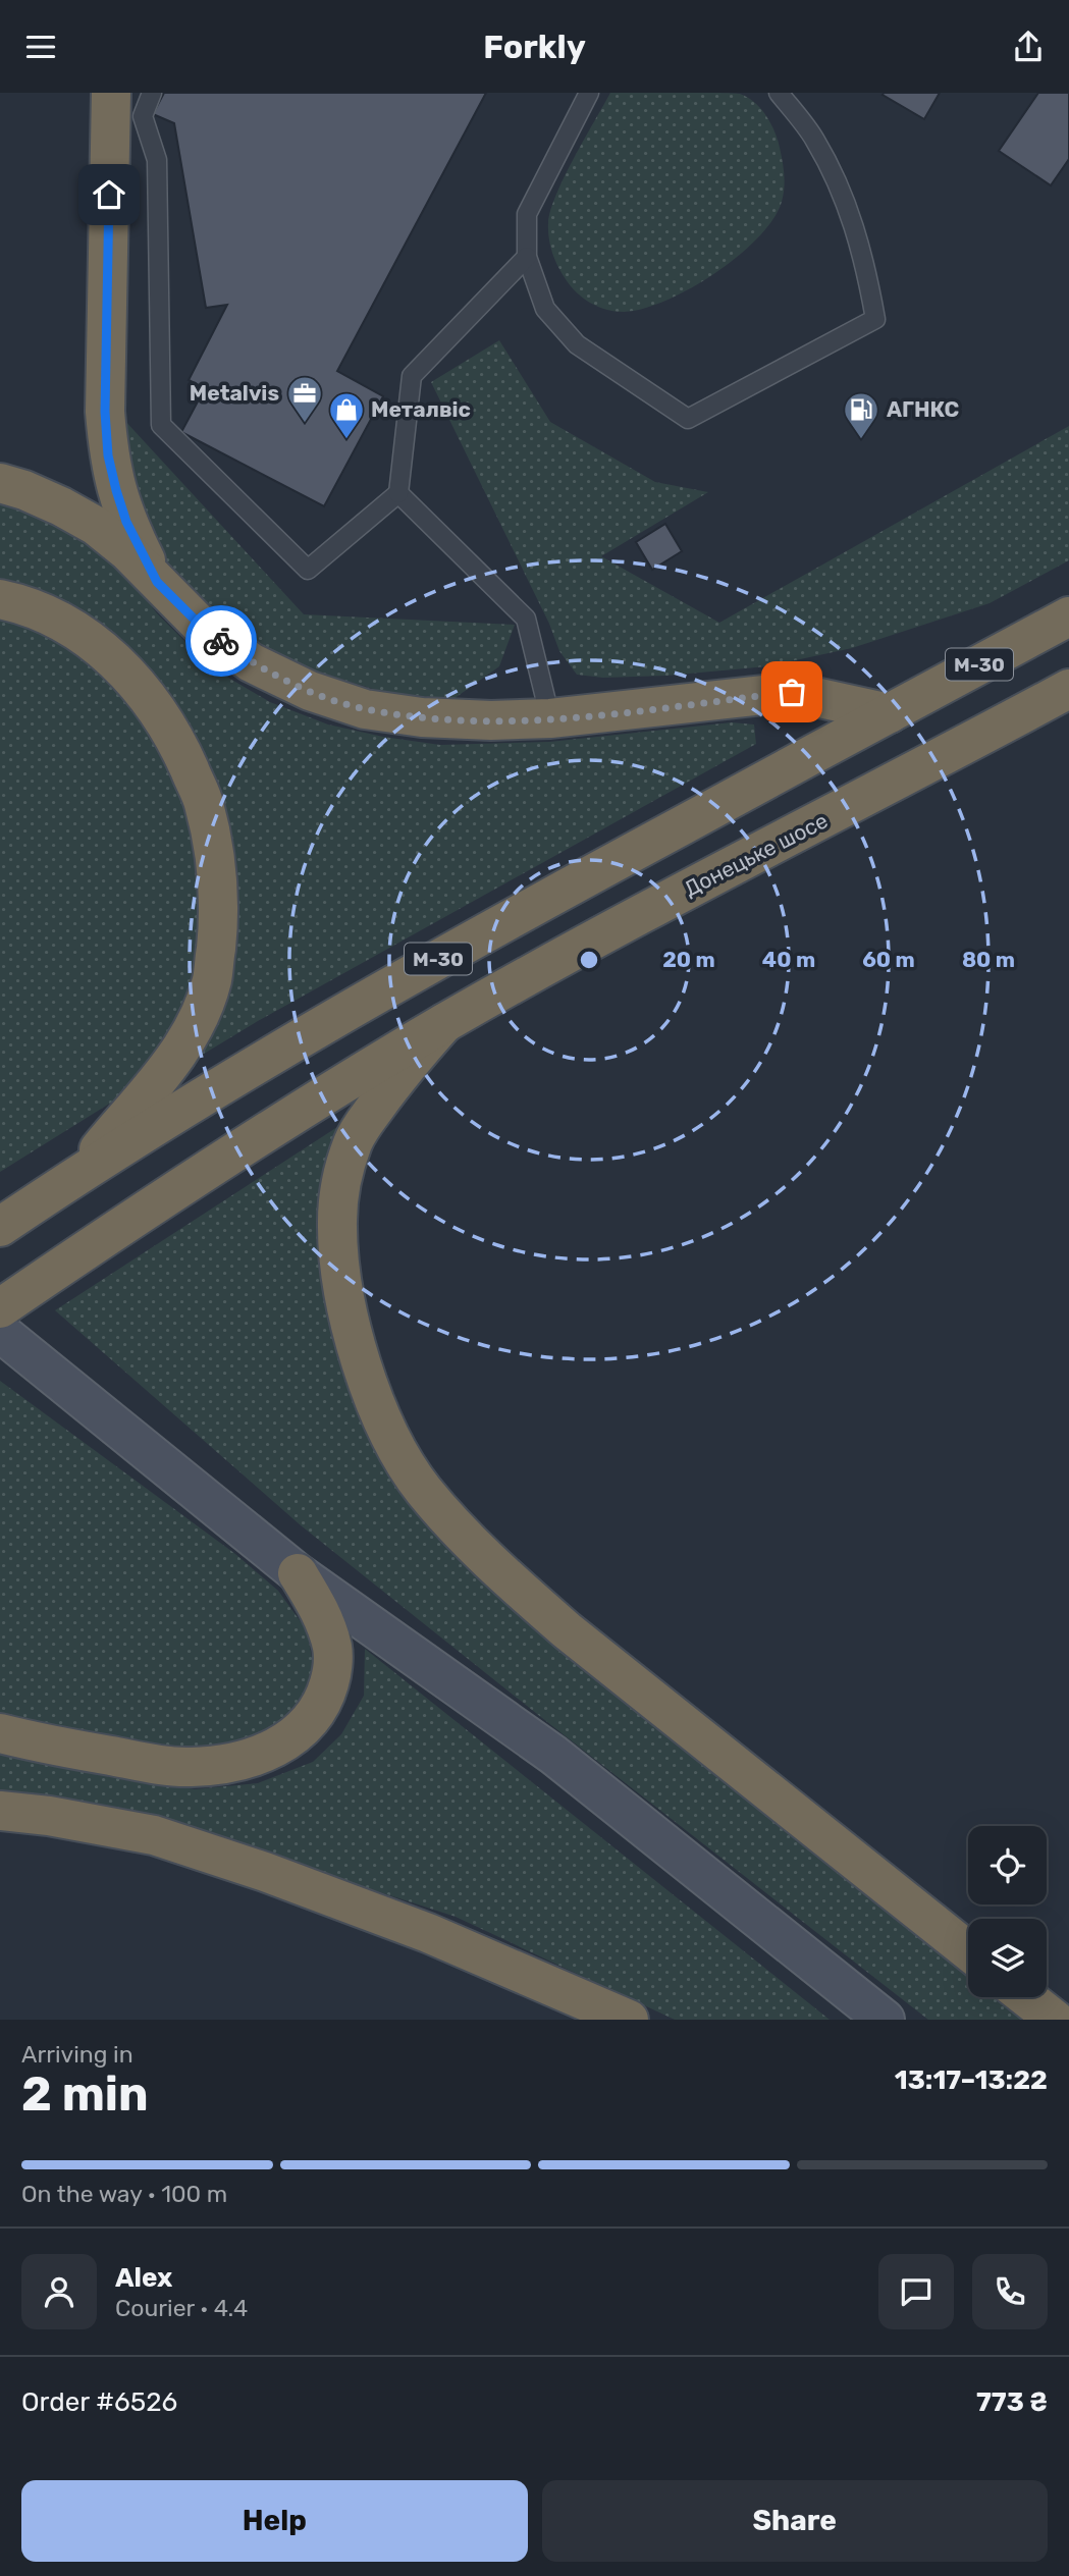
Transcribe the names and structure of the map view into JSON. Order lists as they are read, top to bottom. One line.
{"streets":{"highway":["М-30","Донецьке шосе"]},"crossings":[["М-30","Донецьке шосе"]],"places":{"office":["Metalvis"],"shop":["Металвіс"],"fuel station":["АГНКС"]},"page":{"header":"Forkly","heading":["2 min","Arriving in","13:17–13:22"],"panel":["Alex","Courier · 4.4","Order #6526","773 ₴"],"bar":"On the way · 100 m","buttons":["Help","Share"]},"rings":["20 m","40 m","60 m","80 m"]}
